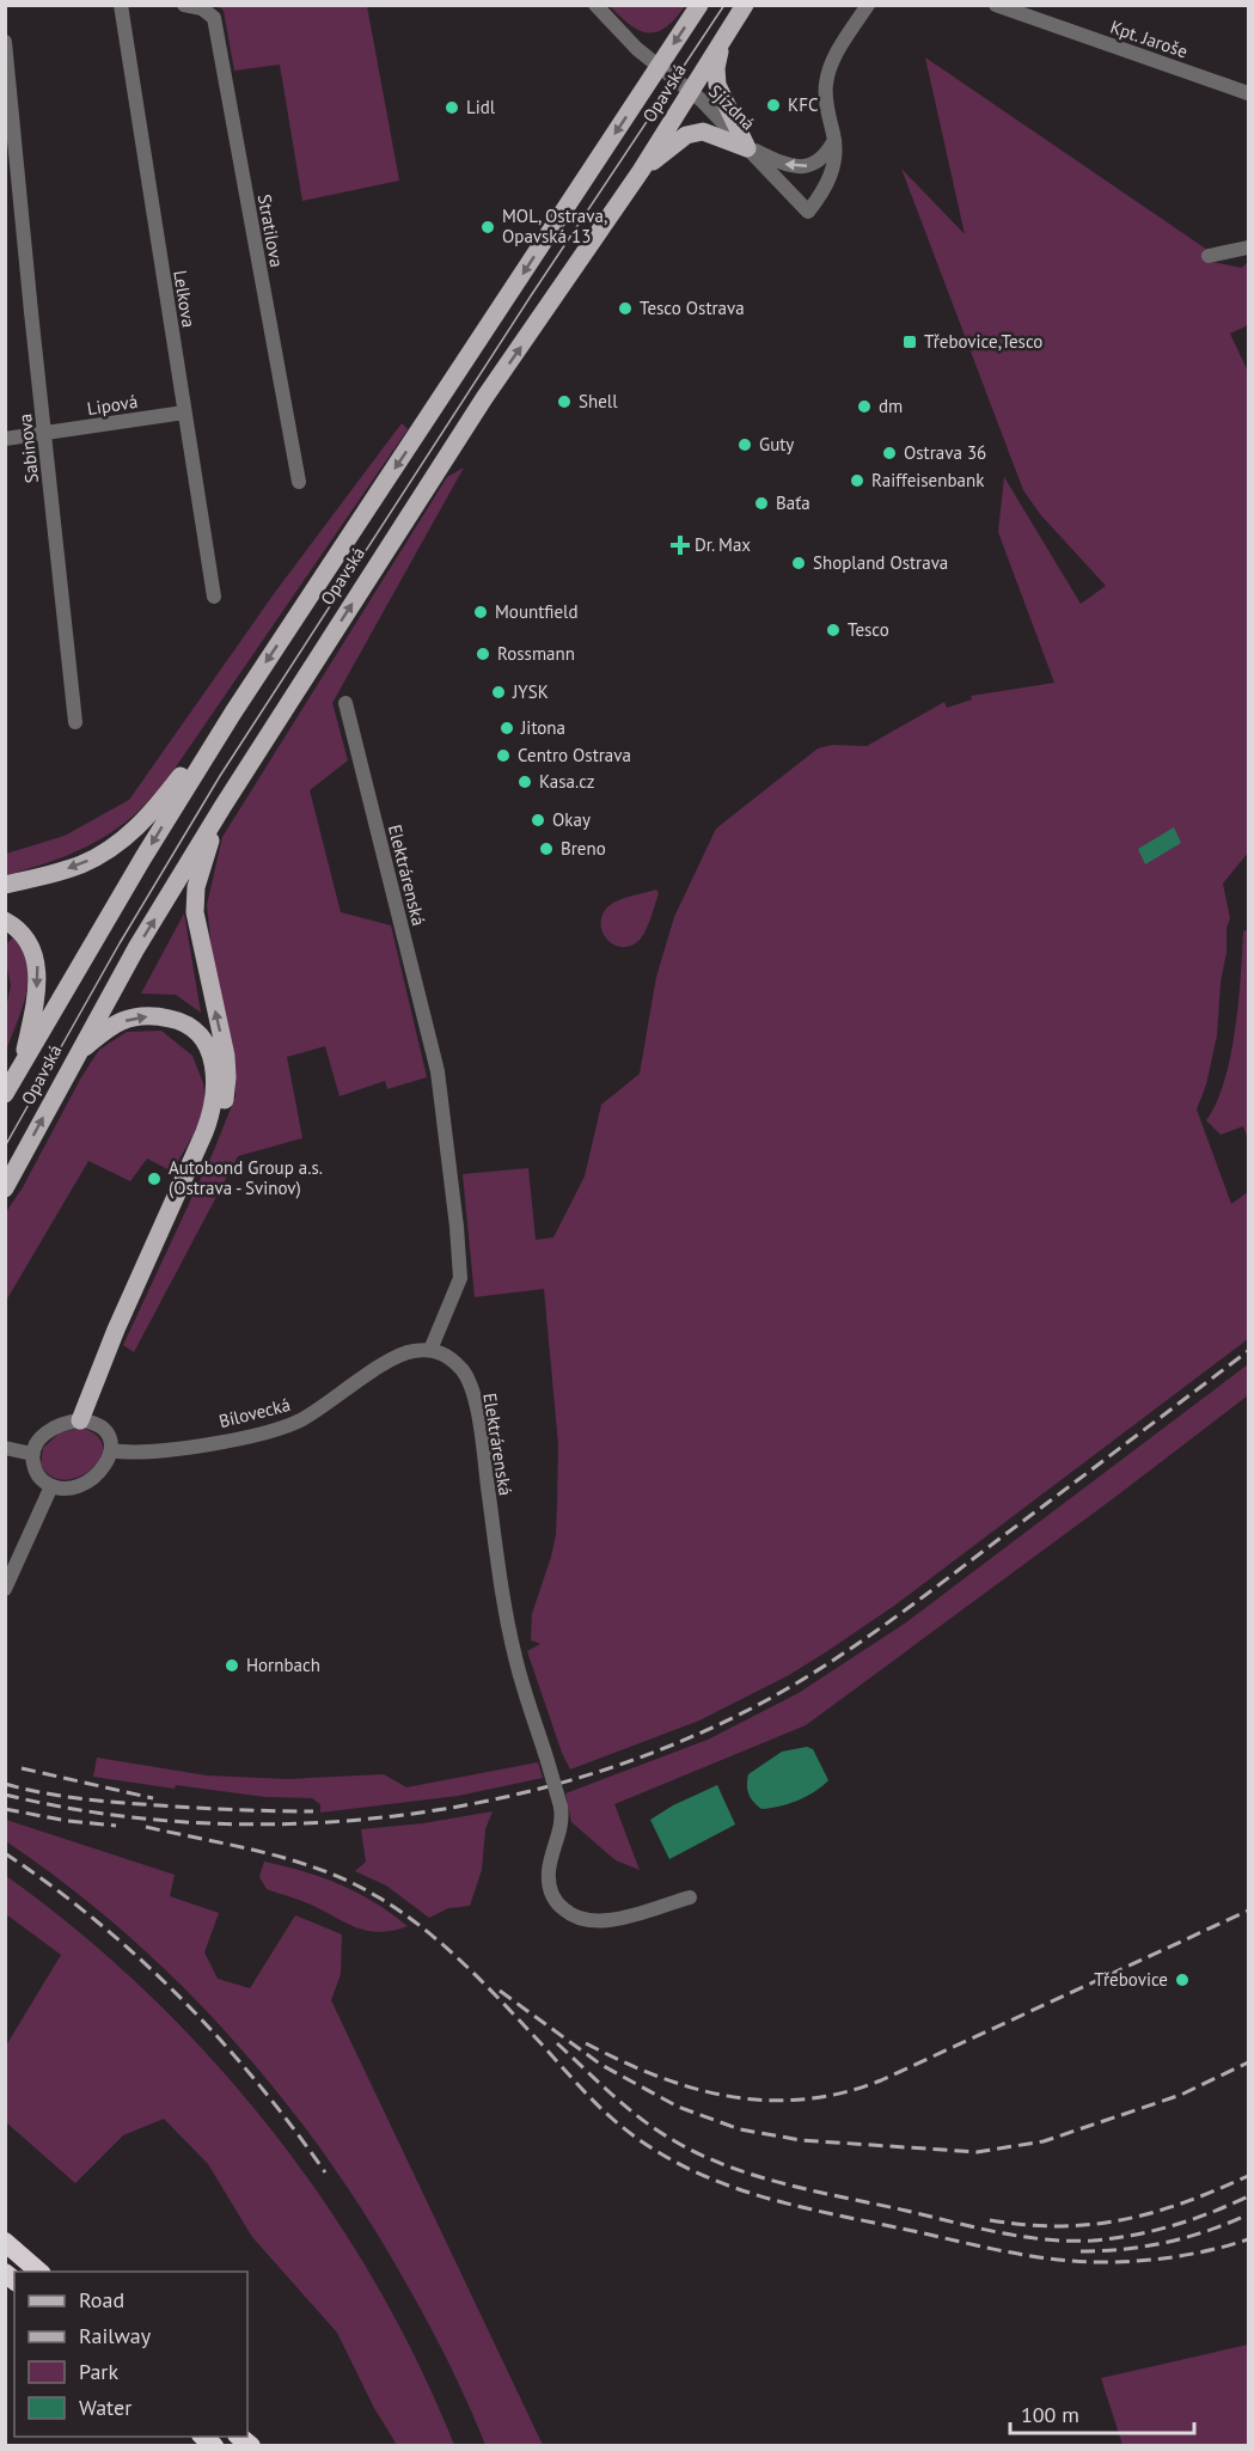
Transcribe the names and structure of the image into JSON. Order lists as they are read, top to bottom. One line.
{"streets":{"main road":["Opavská"],"street":["Kpt. Jaroše","Sjízdná","Stratilova","Lelkova","Lipová","Sabinova","Elektrárenská","Bílovecká"]},"crossings":[["Opavská","Sjízdná"],["Lelkova","Lipová"],["Lipová","Sabinova"],["Elektrárenská","Bílovecká"]],"places":{"other":["KFC","Lidl","MOL, Ostrava, Opavská 13","Tesco Ostrava","Shell","dm","Guty","Ostrava 36","Raiffeisenbank","Baťa","Shopland Ostrava","Mountfield","Tesco","Rossmann","JYSK","Jitona","Centro Ostrava","Kasa.cz","Okay","Breno","Autobond Group a.s. (Ostrava - Svinov)","Hornbach","Třebovice"],"transit":["Třebovice,Tesco"],"health":["Dr. Max"]},"legend":["Road","Railway","Park","Water"],"scale_bar":"100 m"}
